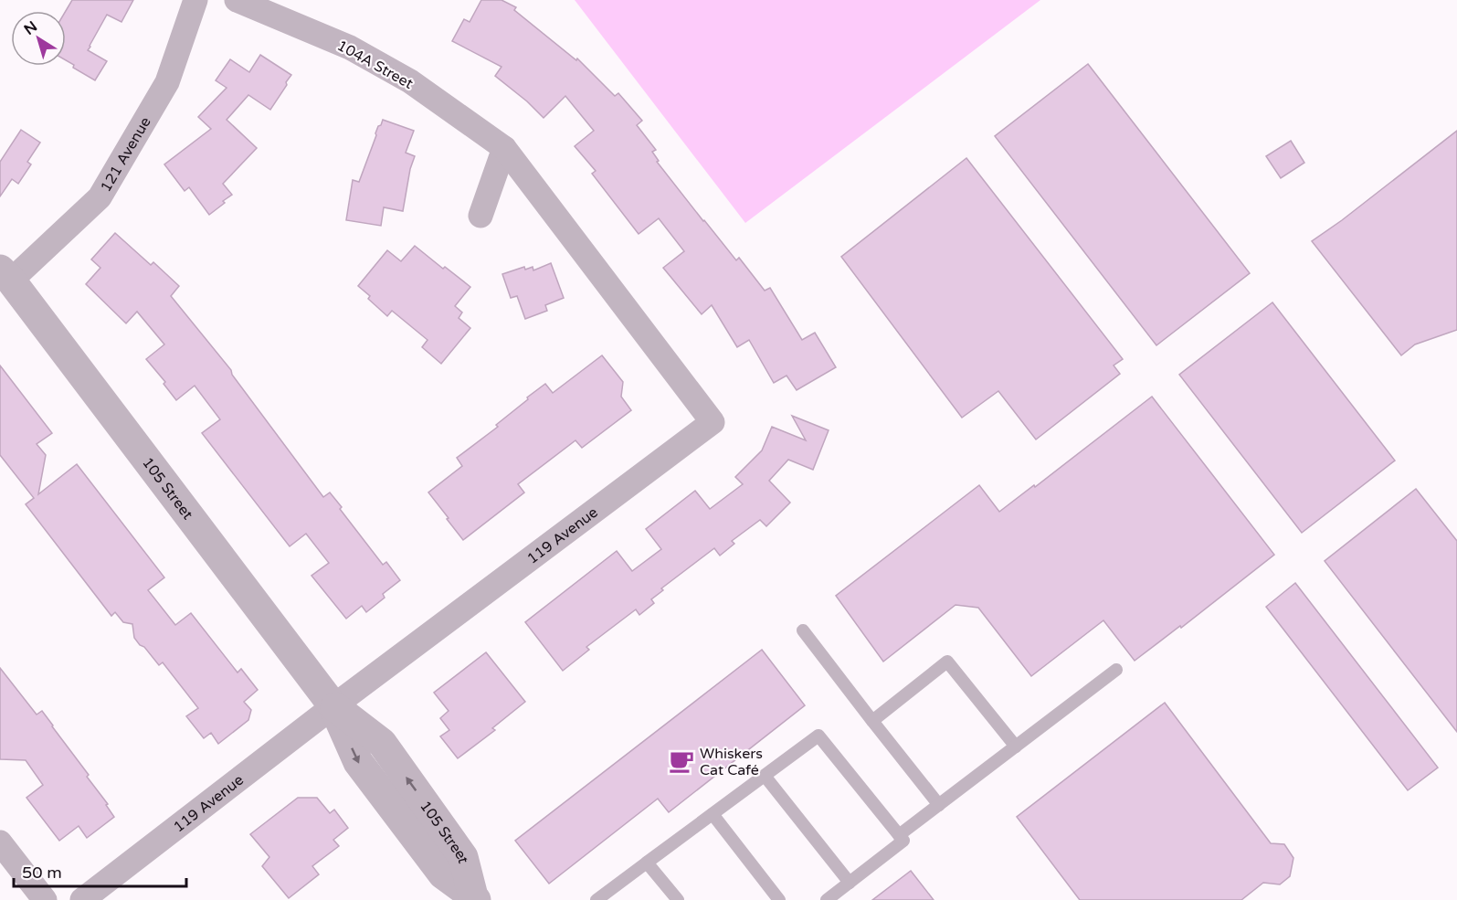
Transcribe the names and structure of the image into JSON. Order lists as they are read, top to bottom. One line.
{"streets":{"street":["104A Street","121 Avenue","105 Street","119 Avenue"]},"crossings":[["104A Street","119 Avenue"],["121 Avenue","105 Street"],["105 Street","119 Avenue"]],"places":{"cafe":["Whiskers Cat Café"]},"scale_bar":"50 m","north":"top left"}
